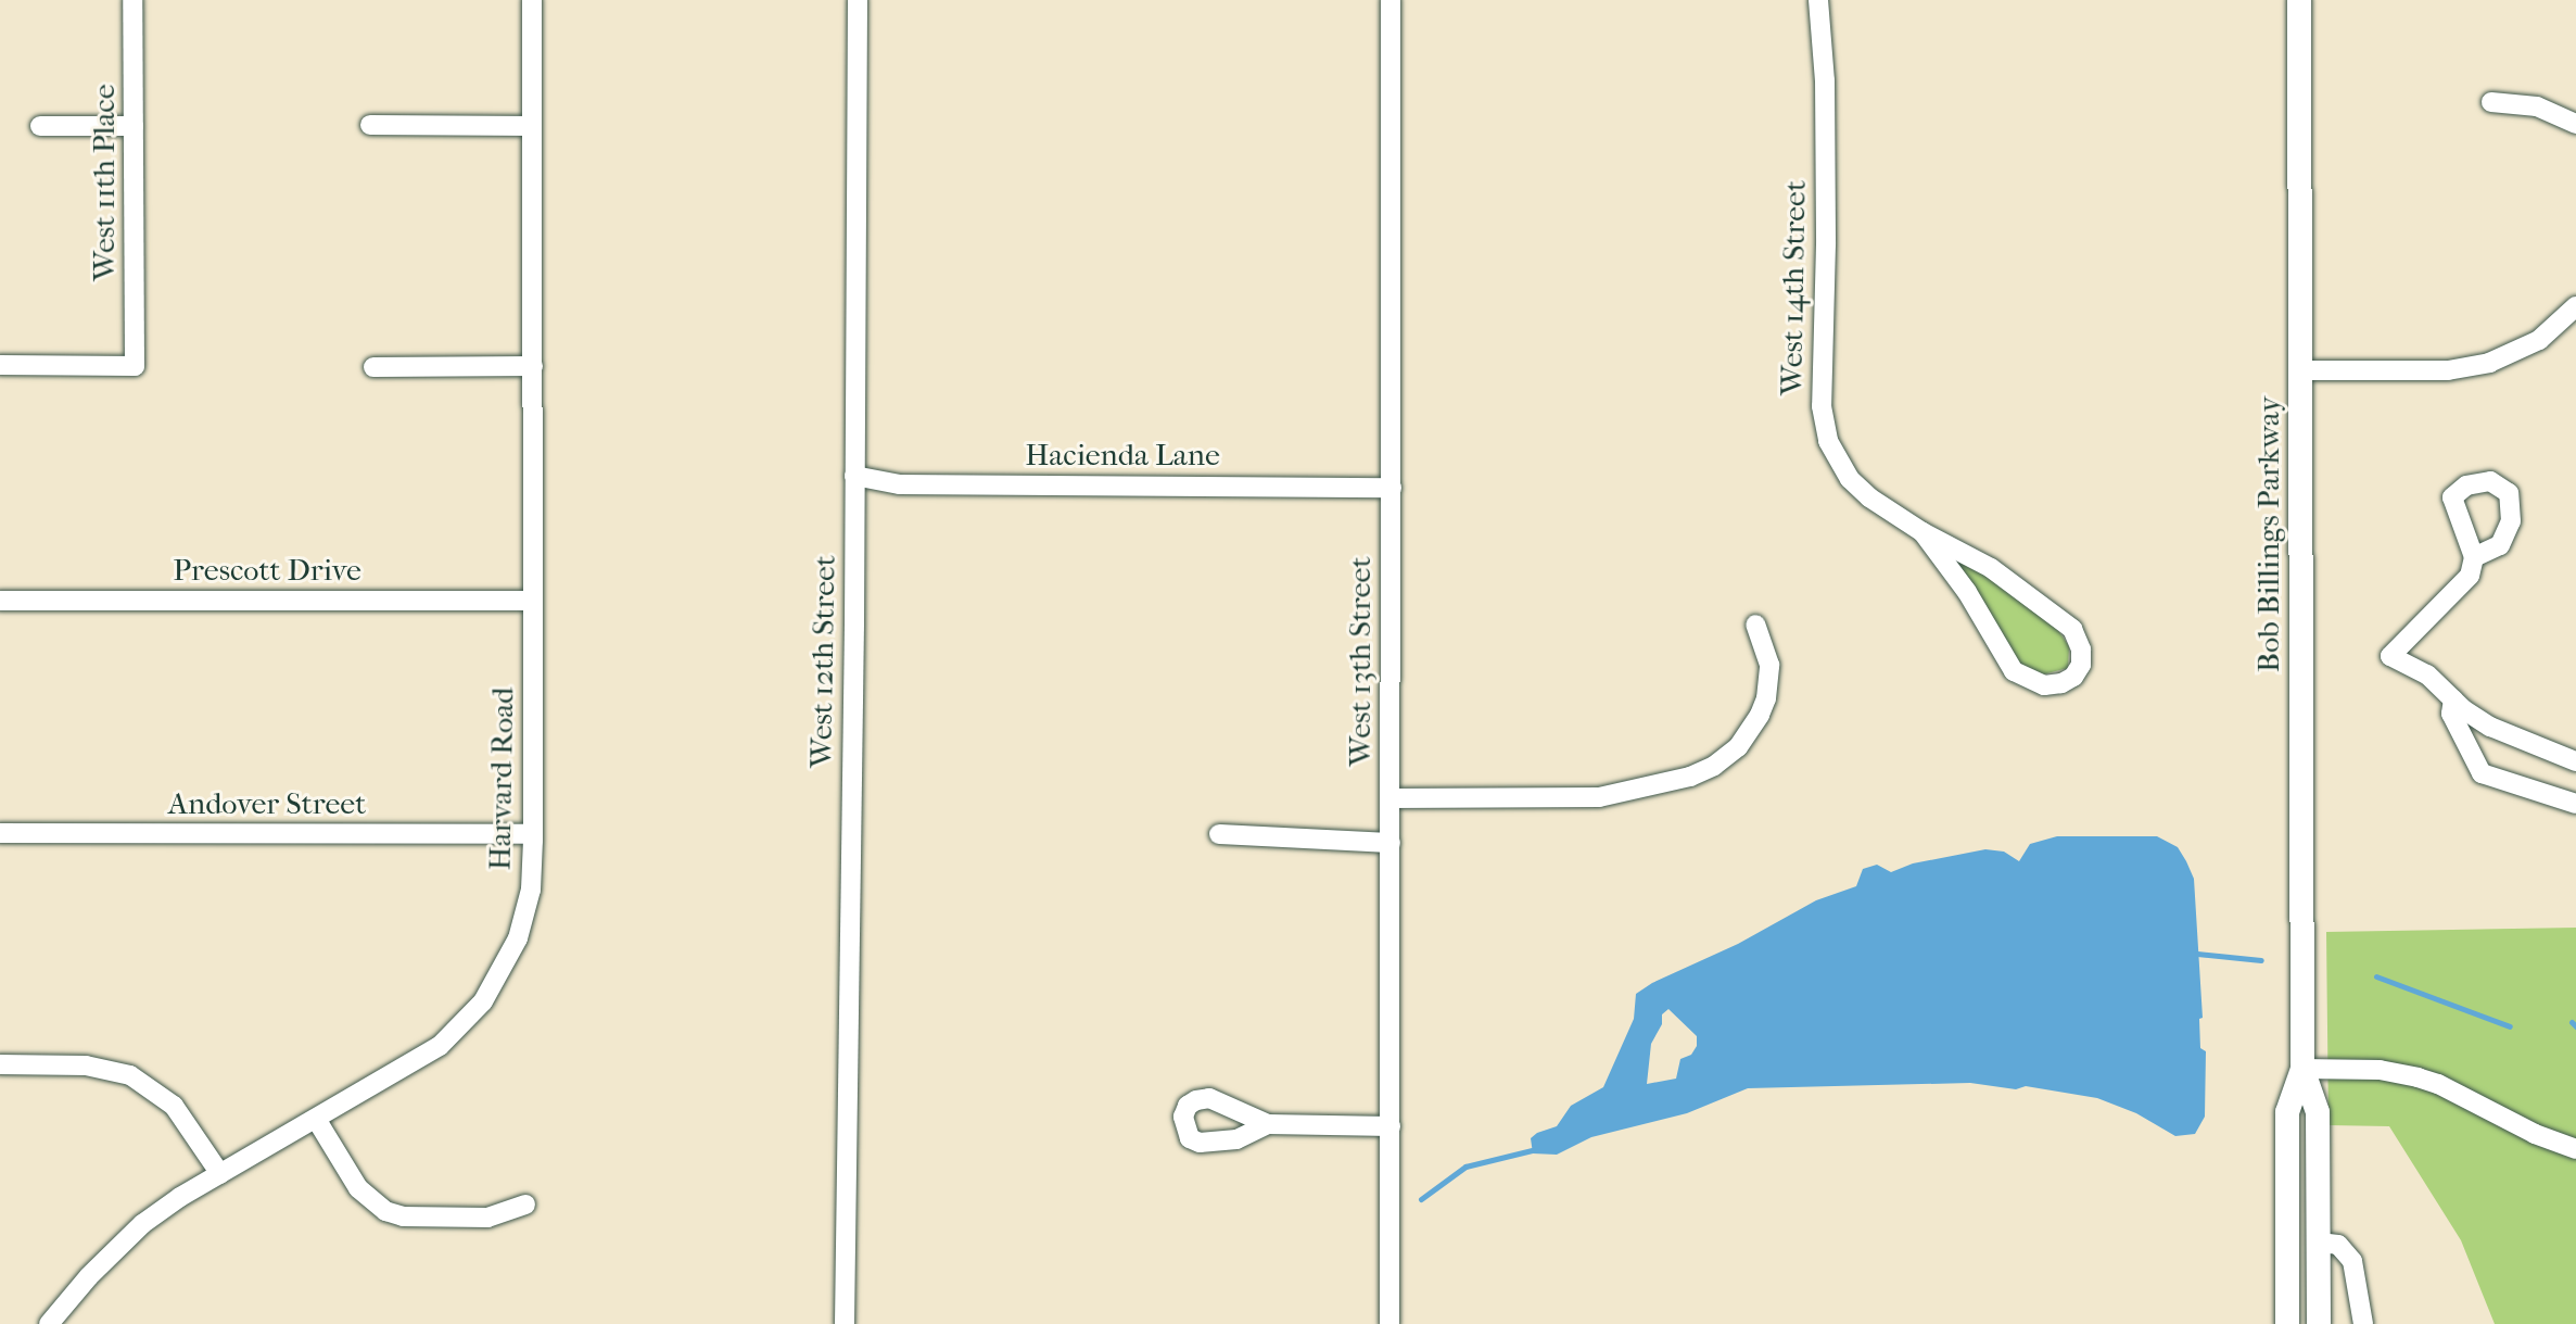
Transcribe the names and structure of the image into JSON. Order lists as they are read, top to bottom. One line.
{"streets":{"main road":["Bob Billings Parkway"],"street":["West 11th Place","West 14th Street","Hacienda Lane","Prescott Drive","West 12th Street","West 13th Street","Harvard Road","Andover Street"]},"crossings":[["Hacienda Lane","West 12th Street"],["Hacienda Lane","West 13th Street"],["Prescott Drive","Harvard Road"],["Harvard Road","Andover Street"]]}
